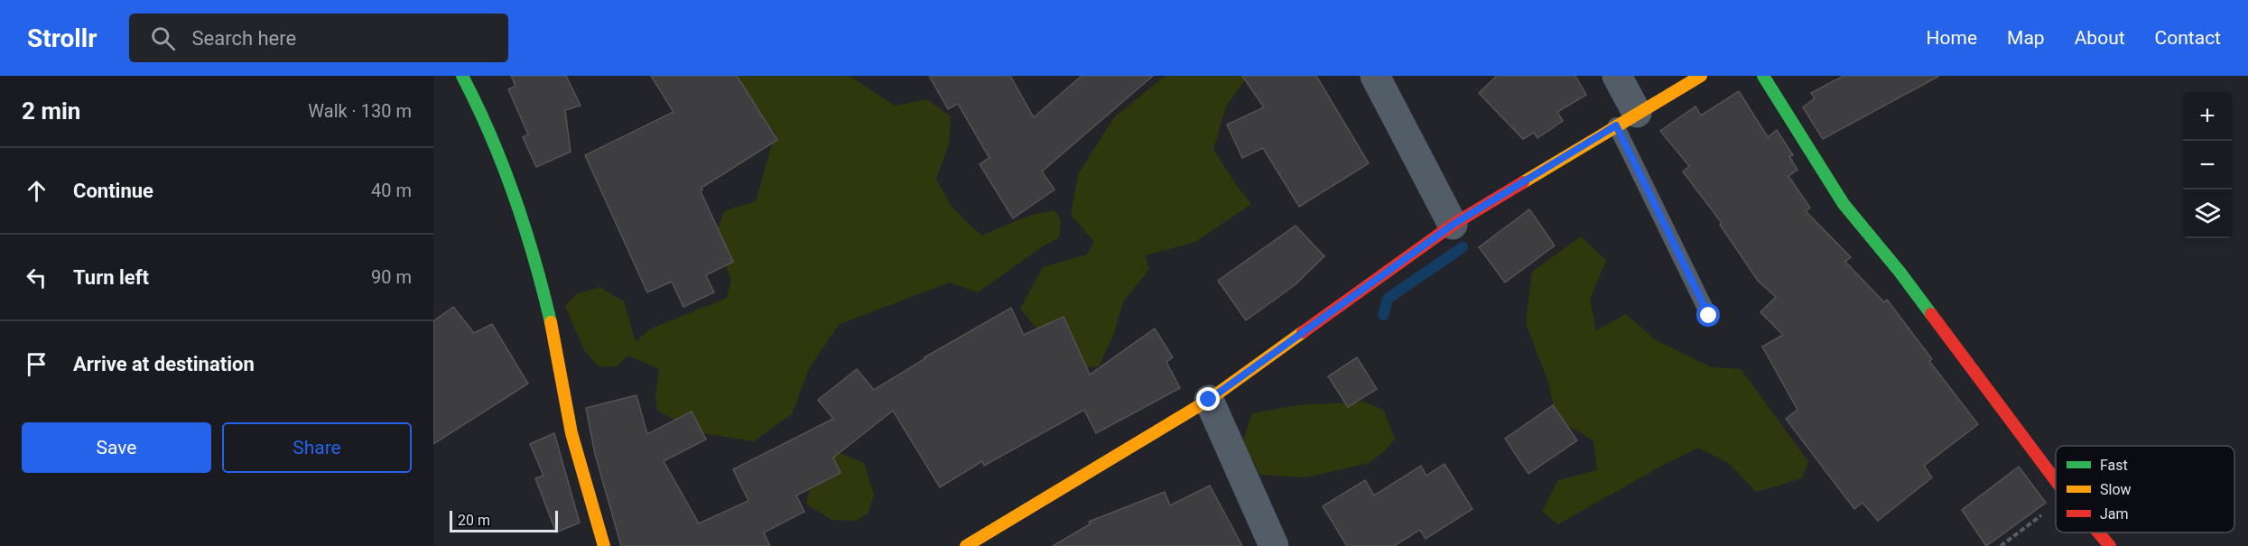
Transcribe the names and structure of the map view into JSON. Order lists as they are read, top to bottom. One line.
{"legend":["Fast","Slow","Jam"],"scale_bar":"20 m","page":{"header":"Strollr","search":"Search here","nav":["Home","Map","About","Contact"],"heading":["2 min","Walk · 130 m"],"map_buttons":["+","−"],"list":[["Continue","40 m"],["Turn left","90 m"],"Arrive at destination"],"buttons":["Save","Share"],"scale":"20 m"}}
